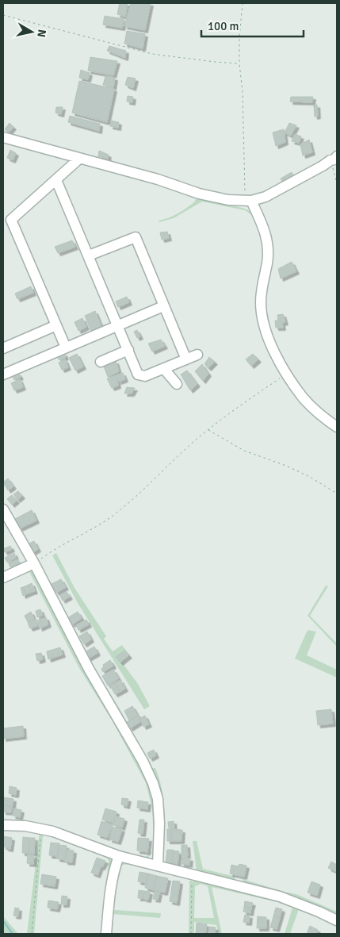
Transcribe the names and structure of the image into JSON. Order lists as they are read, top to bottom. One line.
{"scale_bar":"100 m","north":"right"}
